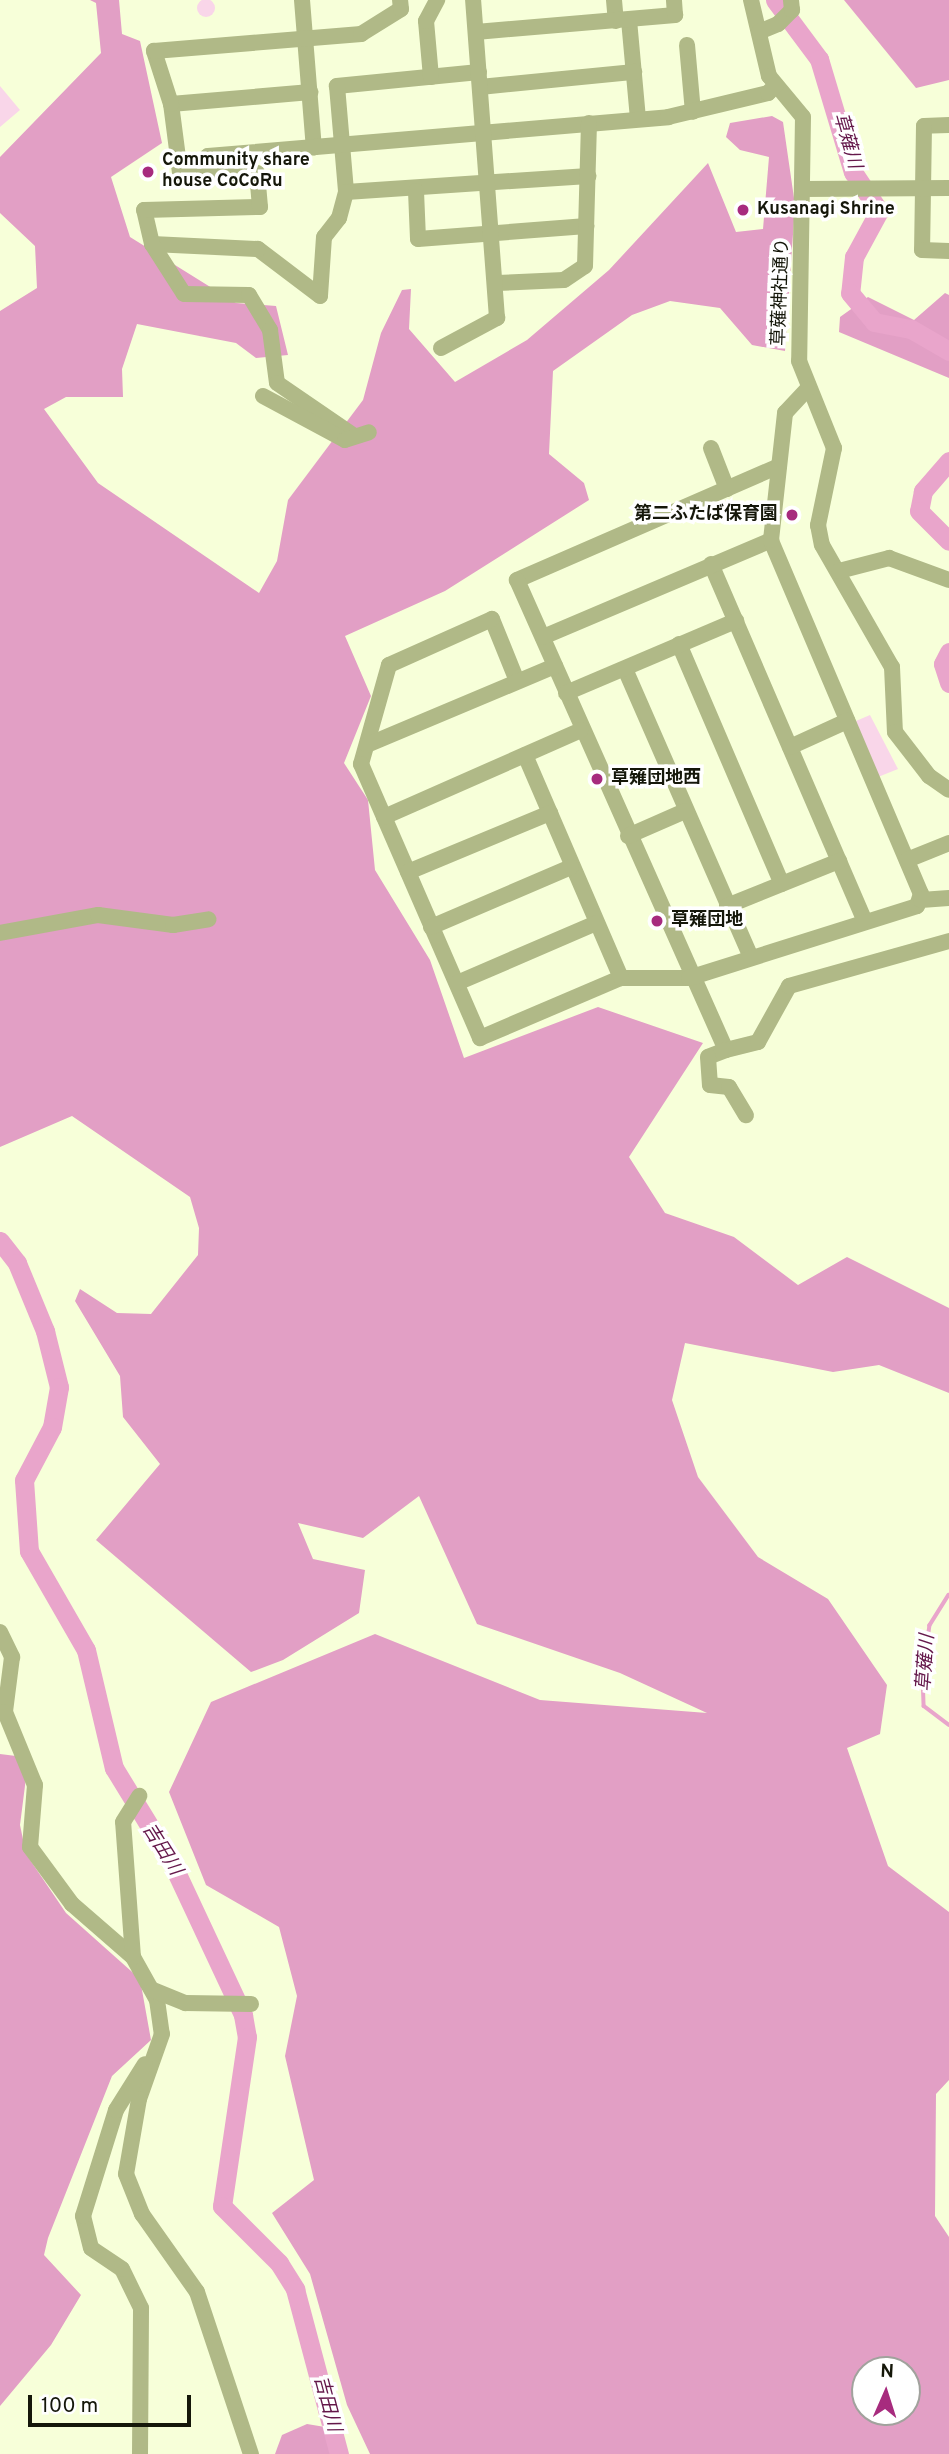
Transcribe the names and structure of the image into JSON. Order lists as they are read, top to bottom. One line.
{"streets":{"street":["草薙神社通り"]},"water":["草薙川","吉田川"],"places":["Community share house CoCoRu","Kusanagi Shrine","第二ふたば保育園","草薙団地西","草薙団地"],"scale_bar":"100 m","north":"top"}
